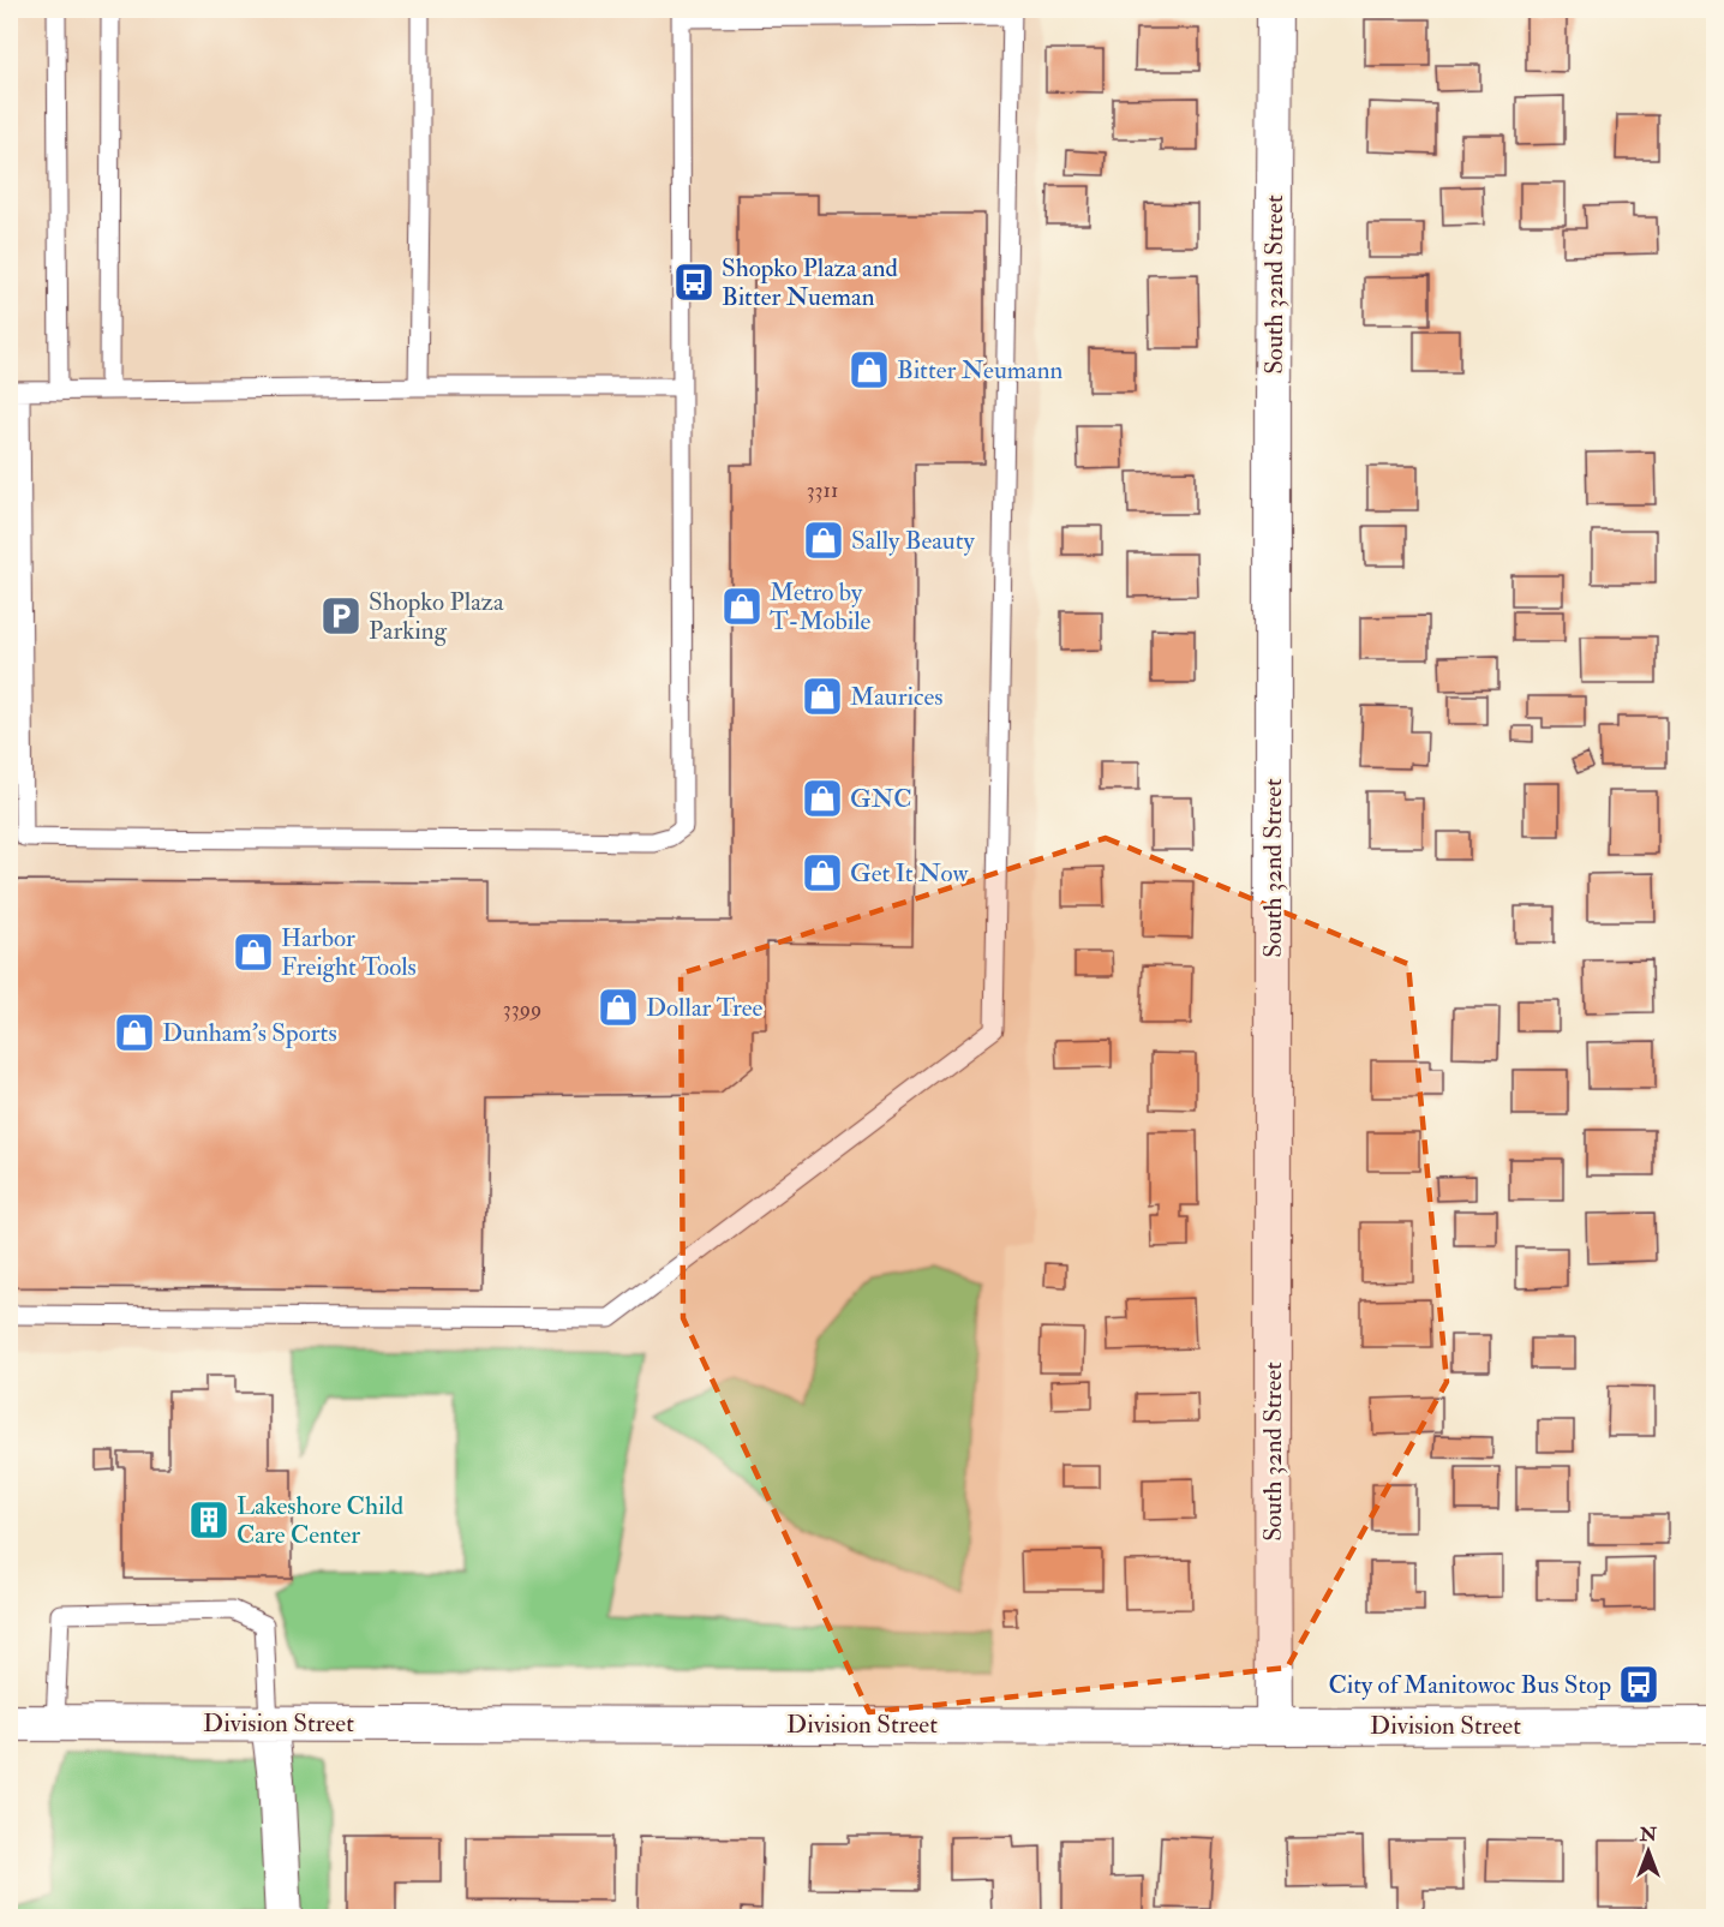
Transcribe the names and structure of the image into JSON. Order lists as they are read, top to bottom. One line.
{"streets":{"street":["South 32nd Street","Division Street"]},"crossings":[["South 32nd Street","Division Street"]],"places":{"bus stop":["Shopko Plaza and Bitter Nueman","City of Manitowoc Bus Stop"],"shop":["Bitter Neumann","Sally Beauty","Metro by T-Mobile","Maurices","GNC","Get It Now","Harbor Freight Tools","Dollar Tree","Dunham's Sports"],"parking":["Shopko Plaza Parking"],"building":["Lakeshore Child Care Center"]},"house_numbers":["3311","3399"],"north":"top"}
